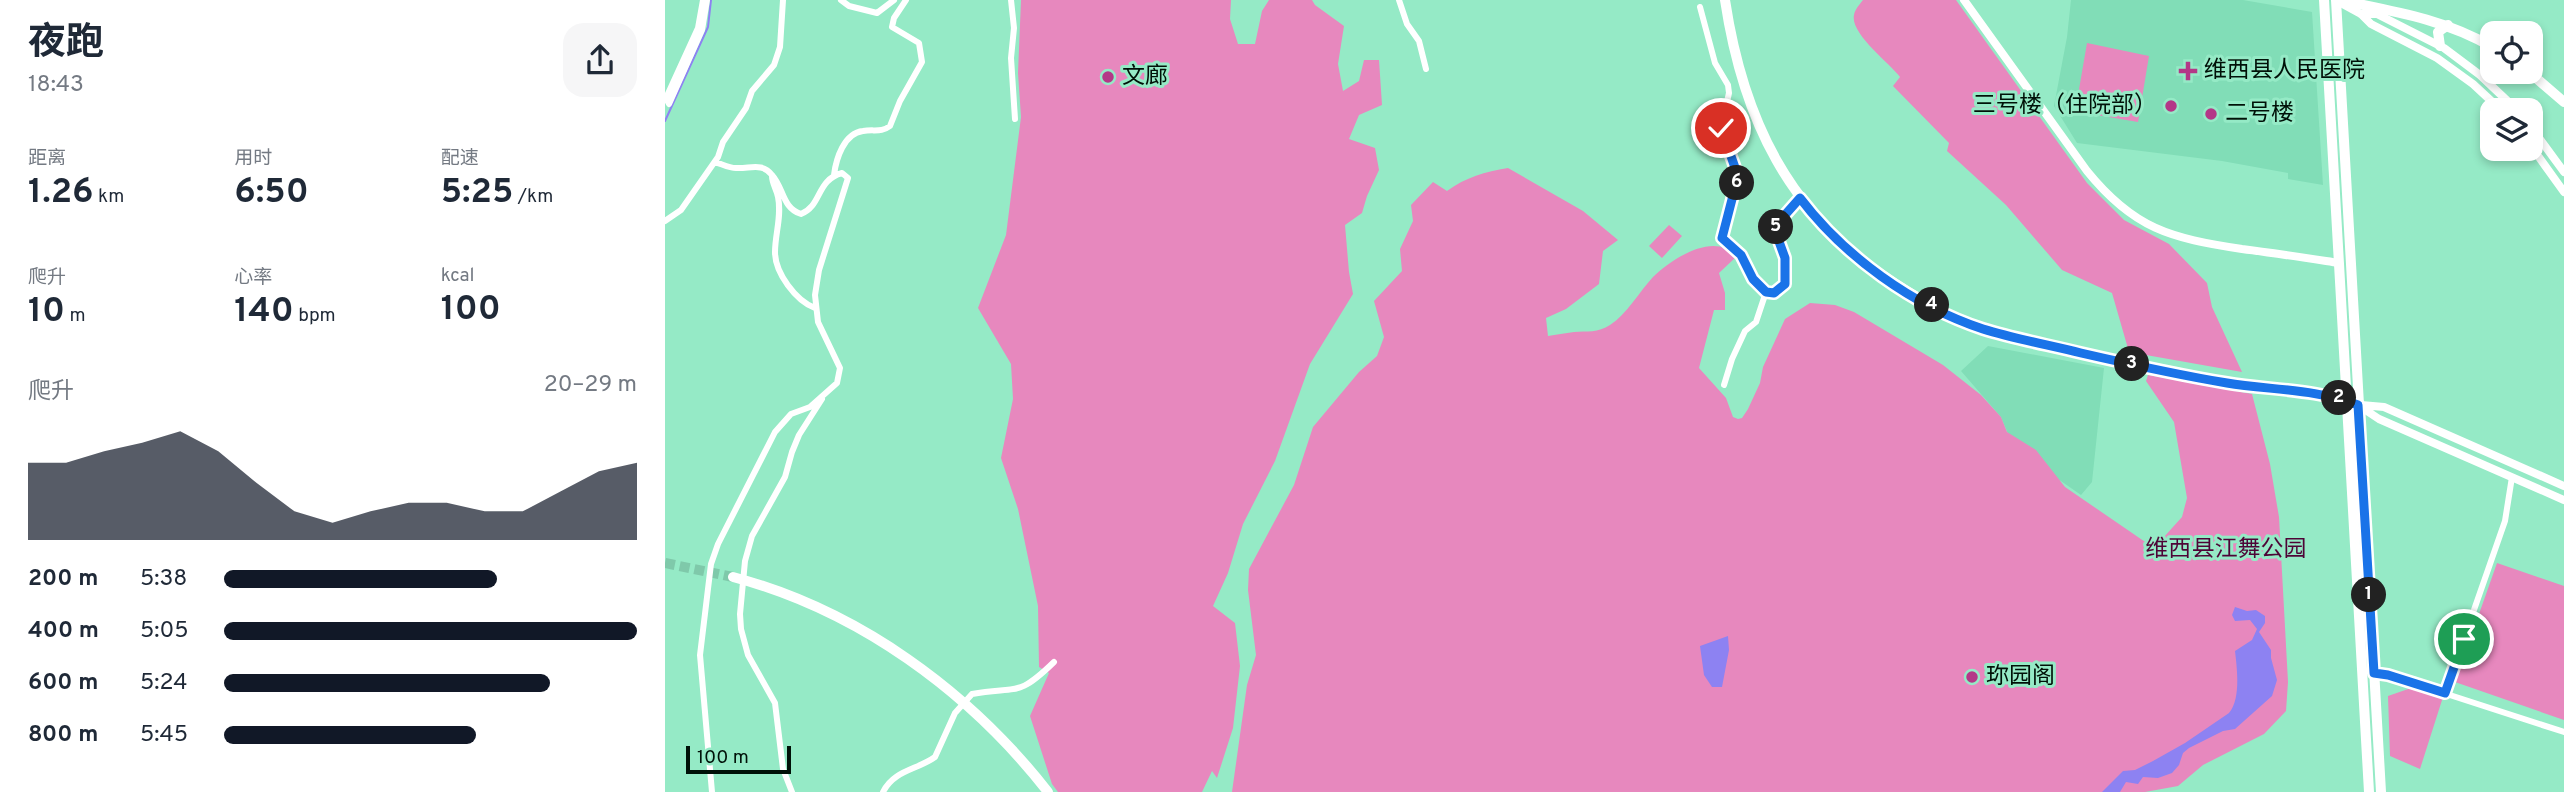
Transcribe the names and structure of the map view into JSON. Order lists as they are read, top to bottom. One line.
{"parks":["维西县江舞公园"],"places":{"health":["维西县人民医院"],"other":["文廊","三号楼（住院部）","二号楼","珎园阁"]},"scale_bar":"100 m","page":{"heading":["夜跑","18:43"],"stats":[["距离","1.26 km"],["用时","6:50"],["配速","5:25 /km"],["爬升","10 m"],["心率","140 bpm"],["kcal","100"]],"pins":["6","5","4","3","2","1"],"chart":["爬升","20–29 m"],"list":[{"name":"200 m","note":"5:38"},{"name":"400 m","note":"5:05"},{"name":"600 m","note":"5:24"},{"name":"800 m","note":"5:45"}],"scale":"100 m"}}
